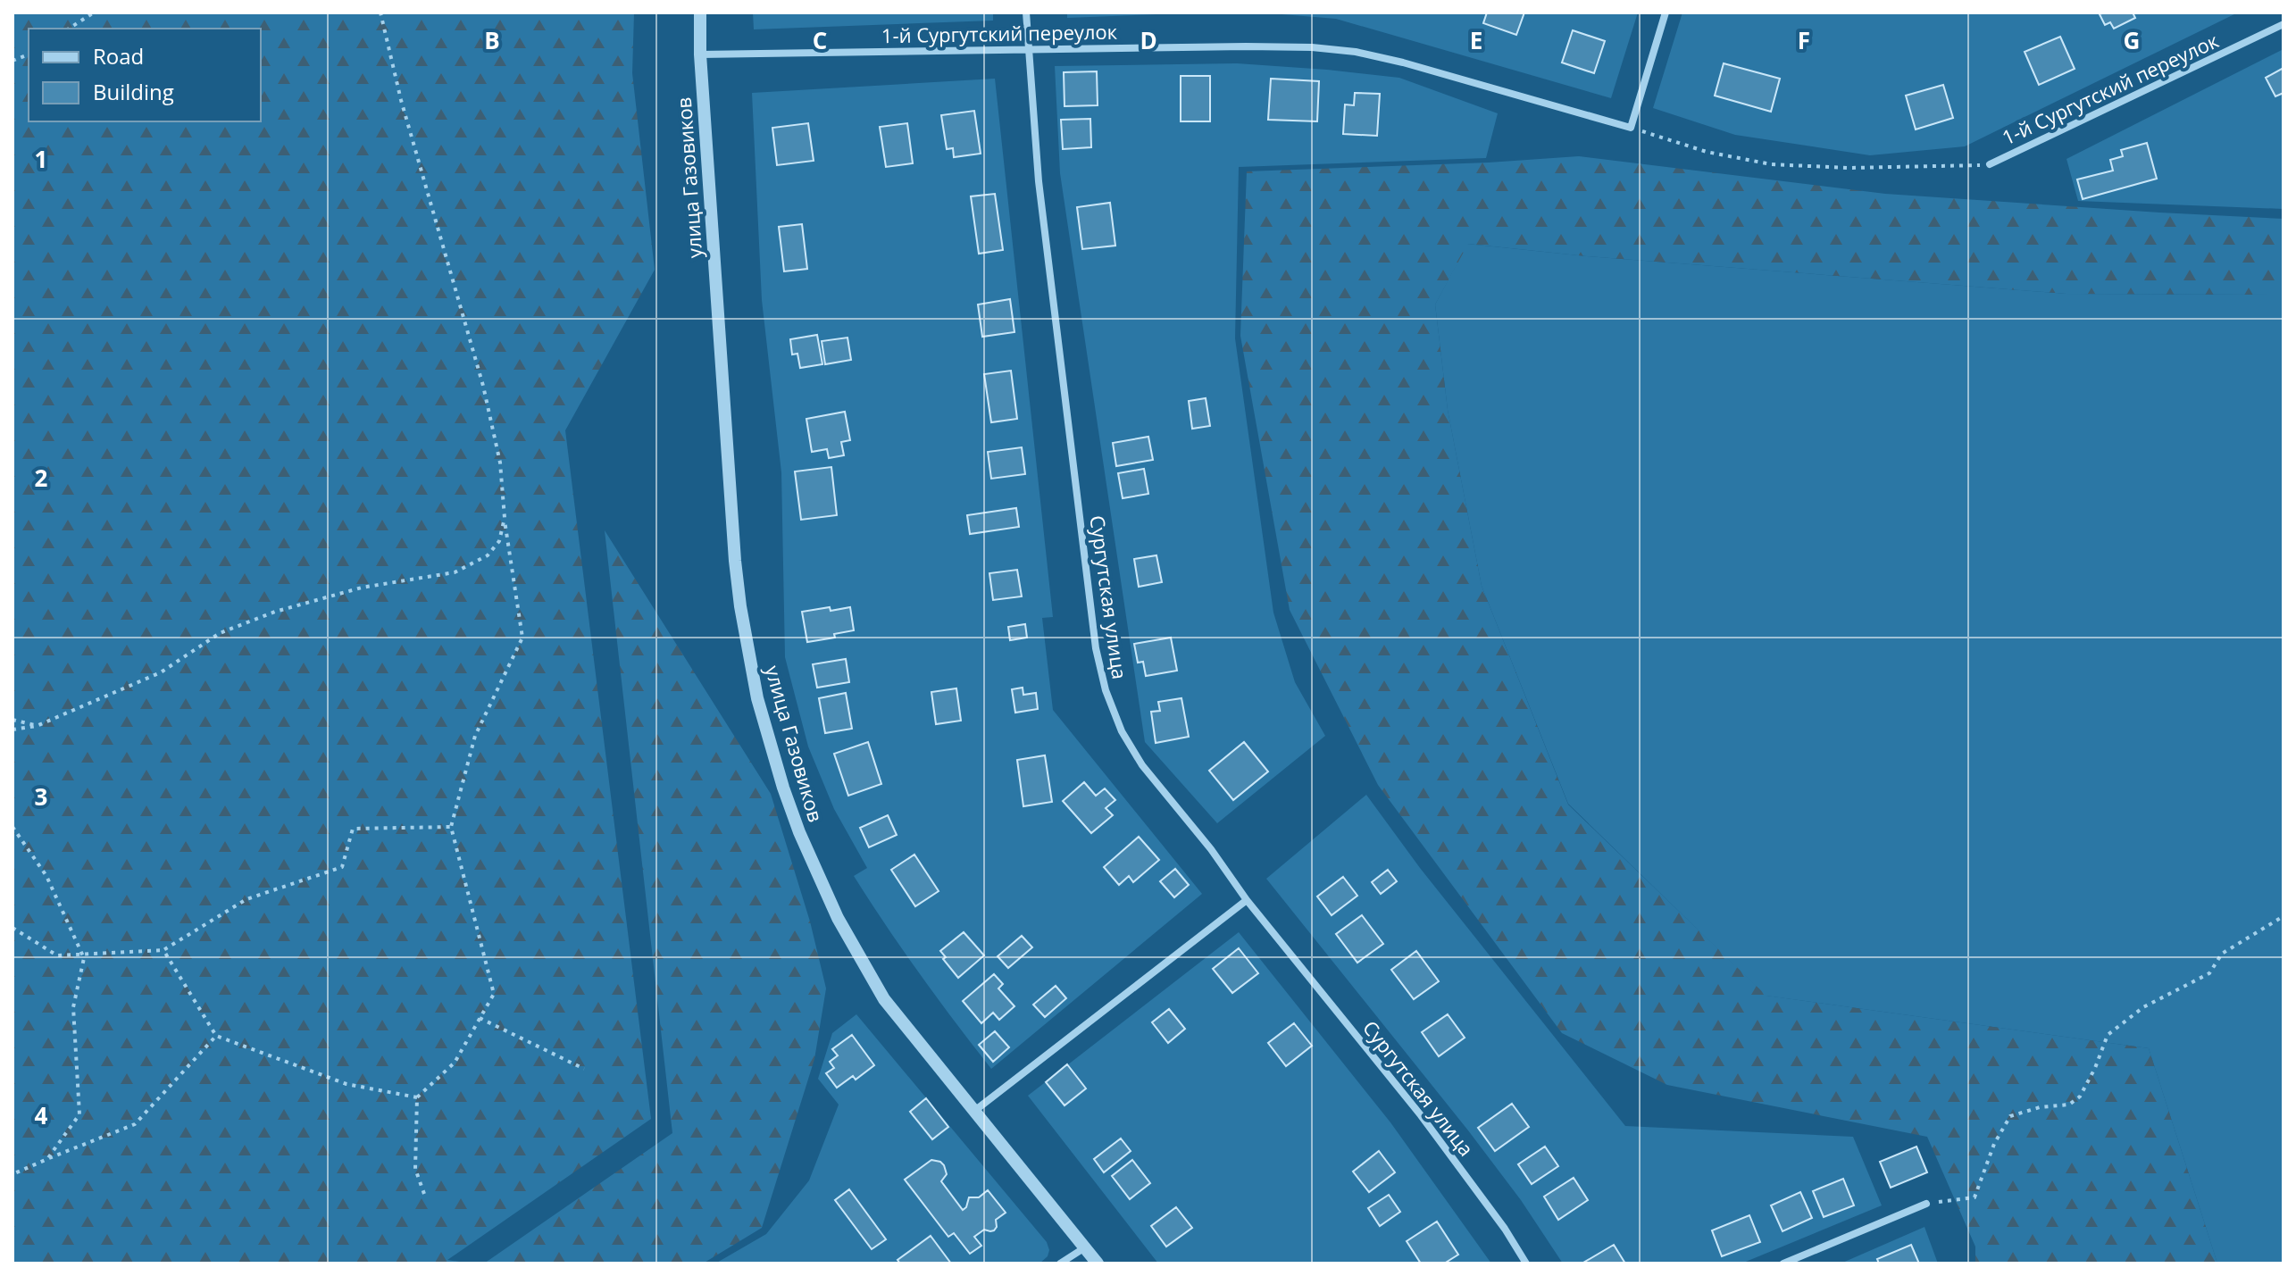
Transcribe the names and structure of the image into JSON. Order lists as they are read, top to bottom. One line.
{"streets":{"street":["1-й Сургутский переулок","улица Газовиков","Сургутская улица"]},"crossings":[["1-й Сургутский переулок","улица Газовиков"],["1-й Сургутский переулок","Сургутская улица"]],"legend":["Road","Building"],"grid":{"columns":["B","C","D","E","F","G"],"rows":["1","2","3","4"]}}
